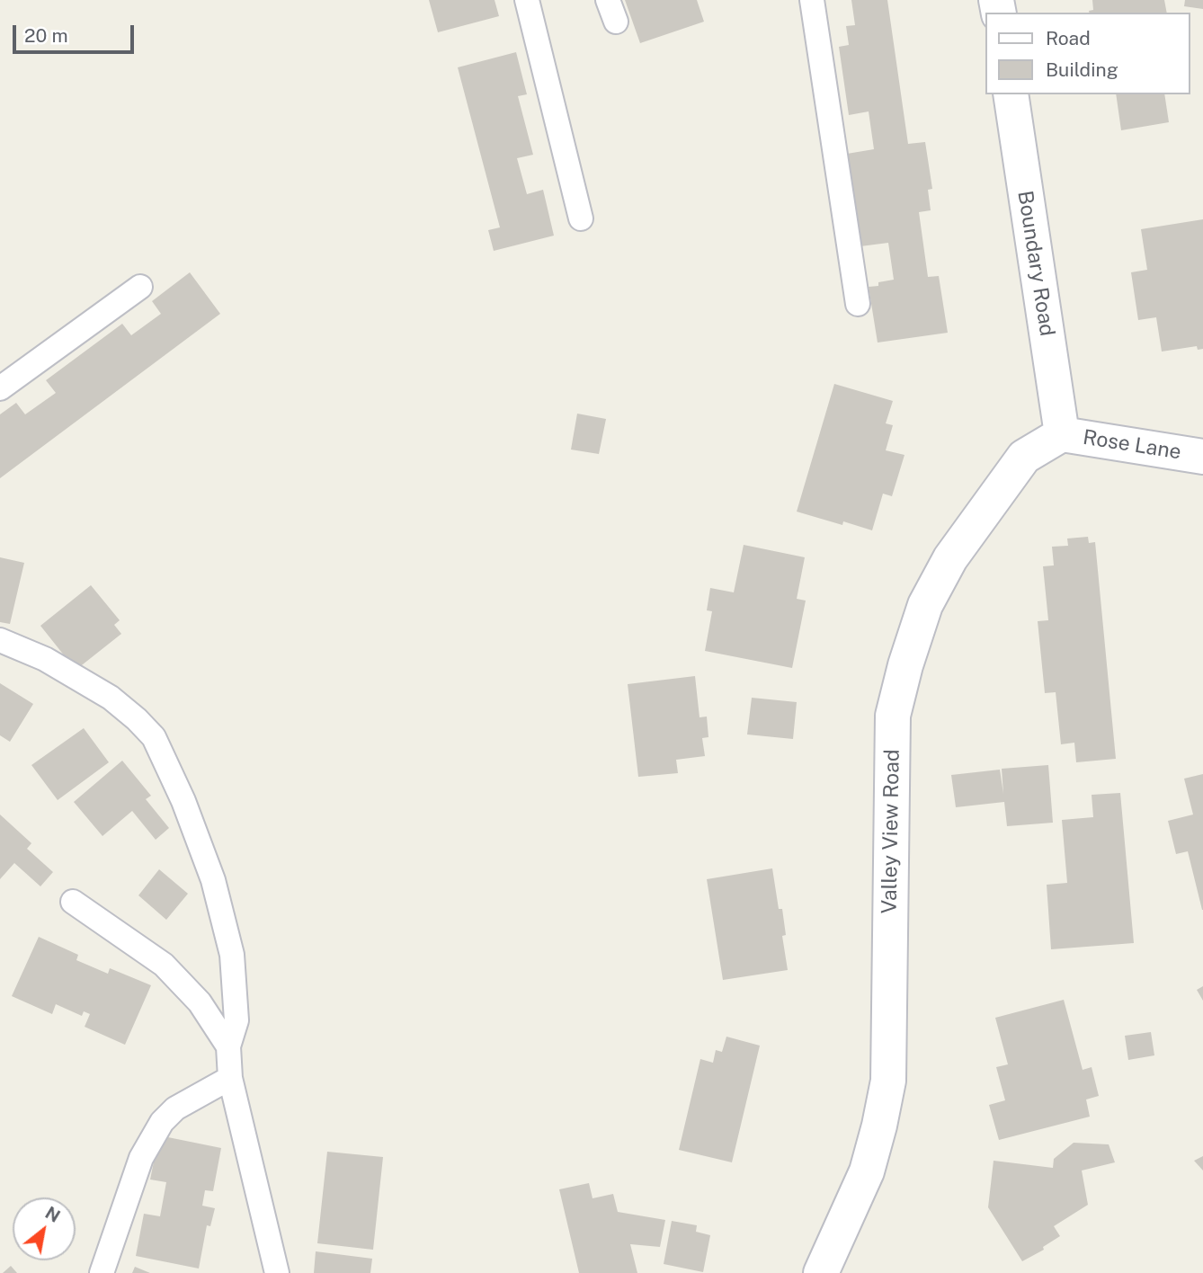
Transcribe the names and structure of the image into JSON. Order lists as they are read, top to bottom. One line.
{"streets":{"street":["Boundary Road","Rose Lane","Valley View Road"]},"crossings":[["Boundary Road","Rose Lane"],["Boundary Road","Valley View Road"],["Rose Lane","Valley View Road"]],"legend":["Road","Building"],"scale_bar":"20 m","north":"top right"}
